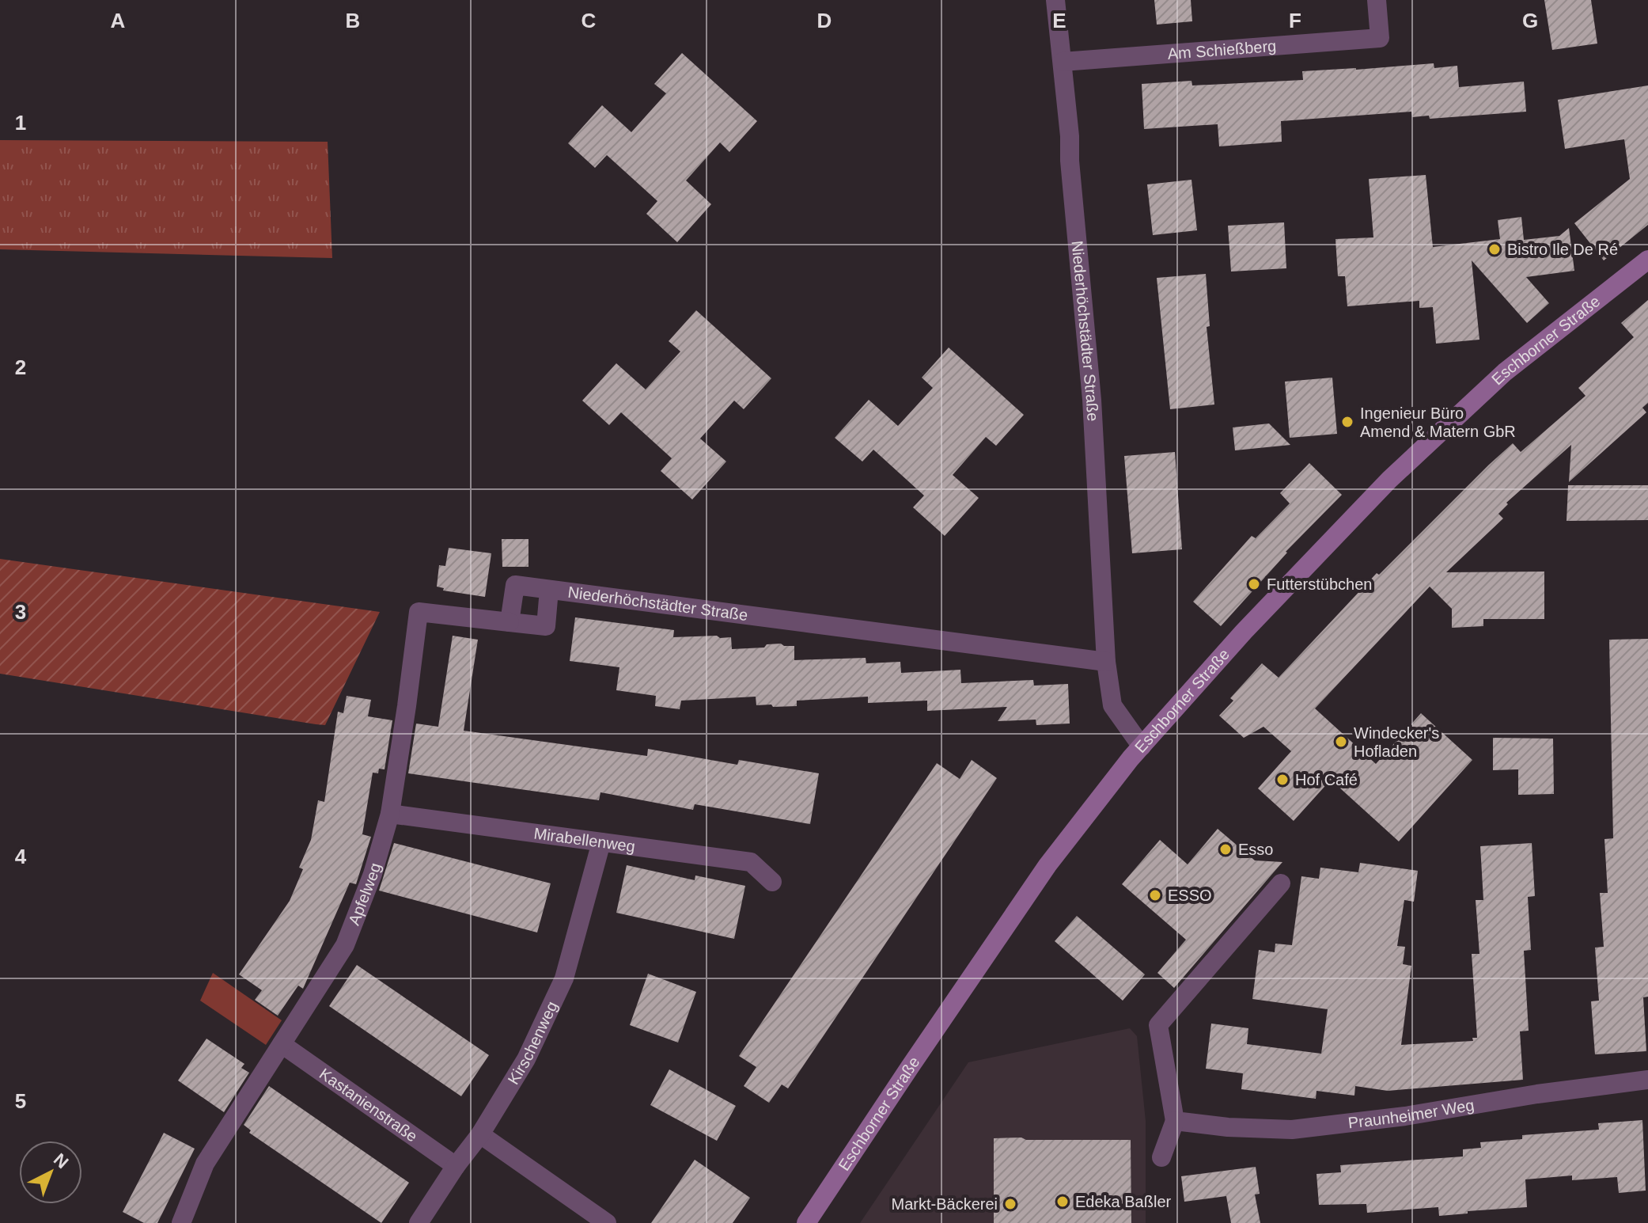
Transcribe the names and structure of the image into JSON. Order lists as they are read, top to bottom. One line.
{"streets":{"main road":["Eschborner Straße"],"street":["Am Schießberg","Niederhöchstädter Straße","Mirabellenweg","Apfelweg","Kirschenweg","Kastanienstraße","Praunheimer Weg"]},"crossings":[["Am Schießberg","Niederhöchstädter Straße"],["Niederhöchstädter Straße","Eschborner Straße"],["Niederhöchstädter Straße","Apfelweg"],["Mirabellenweg","Apfelweg"],["Mirabellenweg","Kirschenweg"],["Apfelweg","Kastanienstraße"],["Kirschenweg","Kastanienstraße"]],"places":["Bistro Ile De Ré","Ingenieur Büro Amend & Matern GbR","Futterstübchen","Windecker's Hofladen","Hof Café","Esso","ESSO","Edeka Baßler","Markt-Bäckerei"],"north":"top right","grid":{"columns":["A","B","C","D","E","F","G"],"rows":["1","2","3","4","5"]}}
